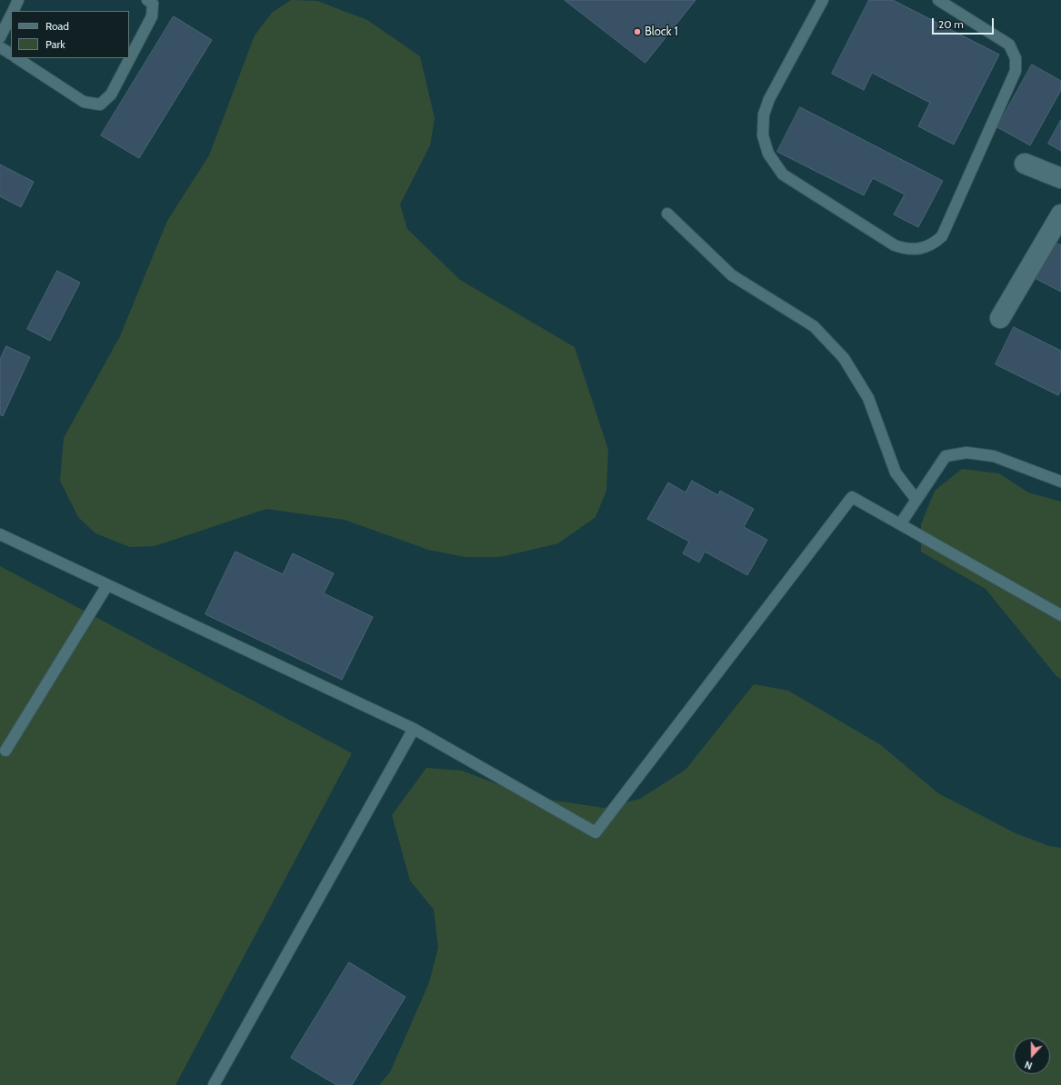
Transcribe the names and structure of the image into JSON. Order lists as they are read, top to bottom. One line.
{"places":["Block 1"],"legend":["Road","Park"],"scale_bar":"20 m","north":"bottom"}
